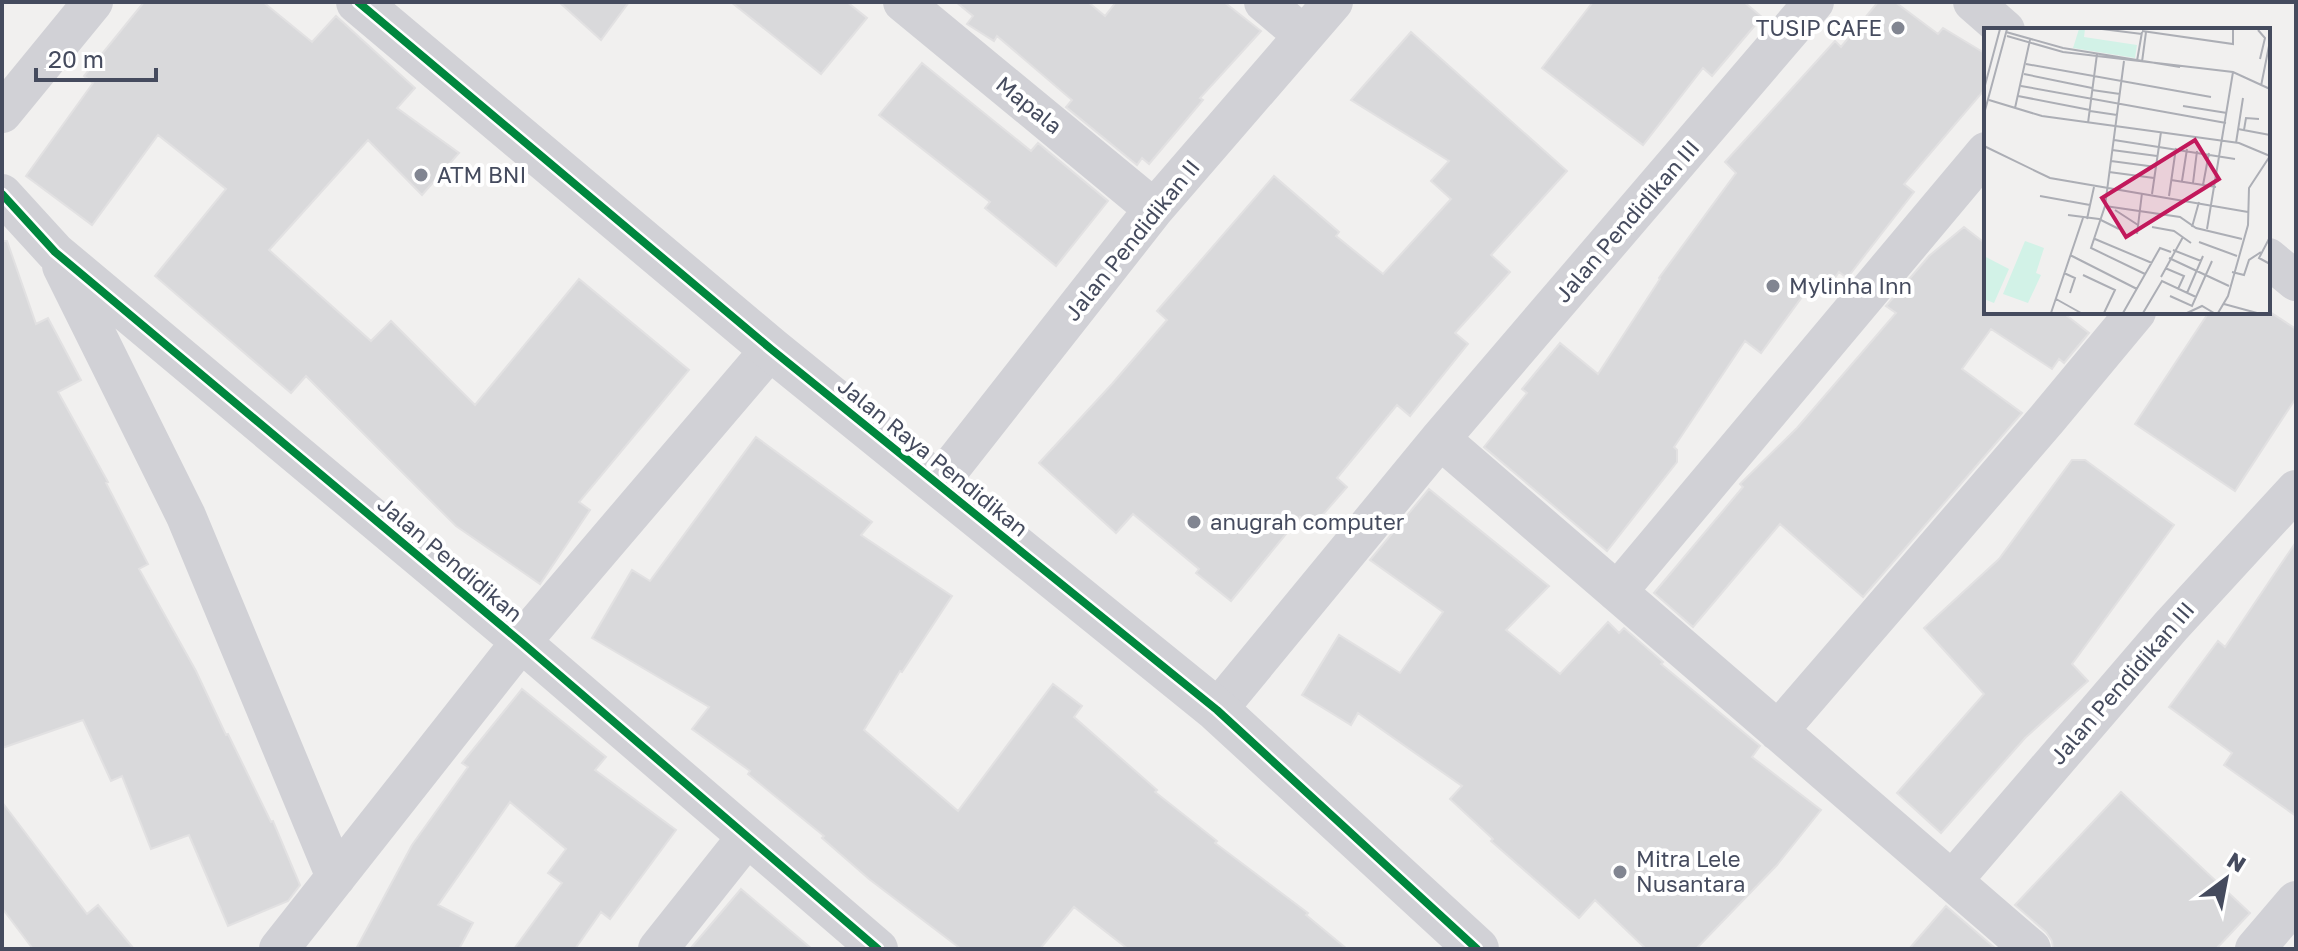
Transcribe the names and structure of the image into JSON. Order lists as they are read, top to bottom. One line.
{"streets":{"street":["Mapala","Jalan Pendidikan III","Jalan Pendidikan II","Jalan Raya Pendidikan","Jalan Pendidikan"]},"crossings":[["Mapala","Jalan Pendidikan II"],["Jalan Pendidikan III","Jalan Raya Pendidikan"],["Jalan Pendidikan II","Jalan Raya Pendidikan"]],"places":["TUSIP CAFE","ATM BNI","Mylinha Inn","anugrah computer","Mitra Lele Nusantara"],"scale_bar":"20 m","north":"top right"}
